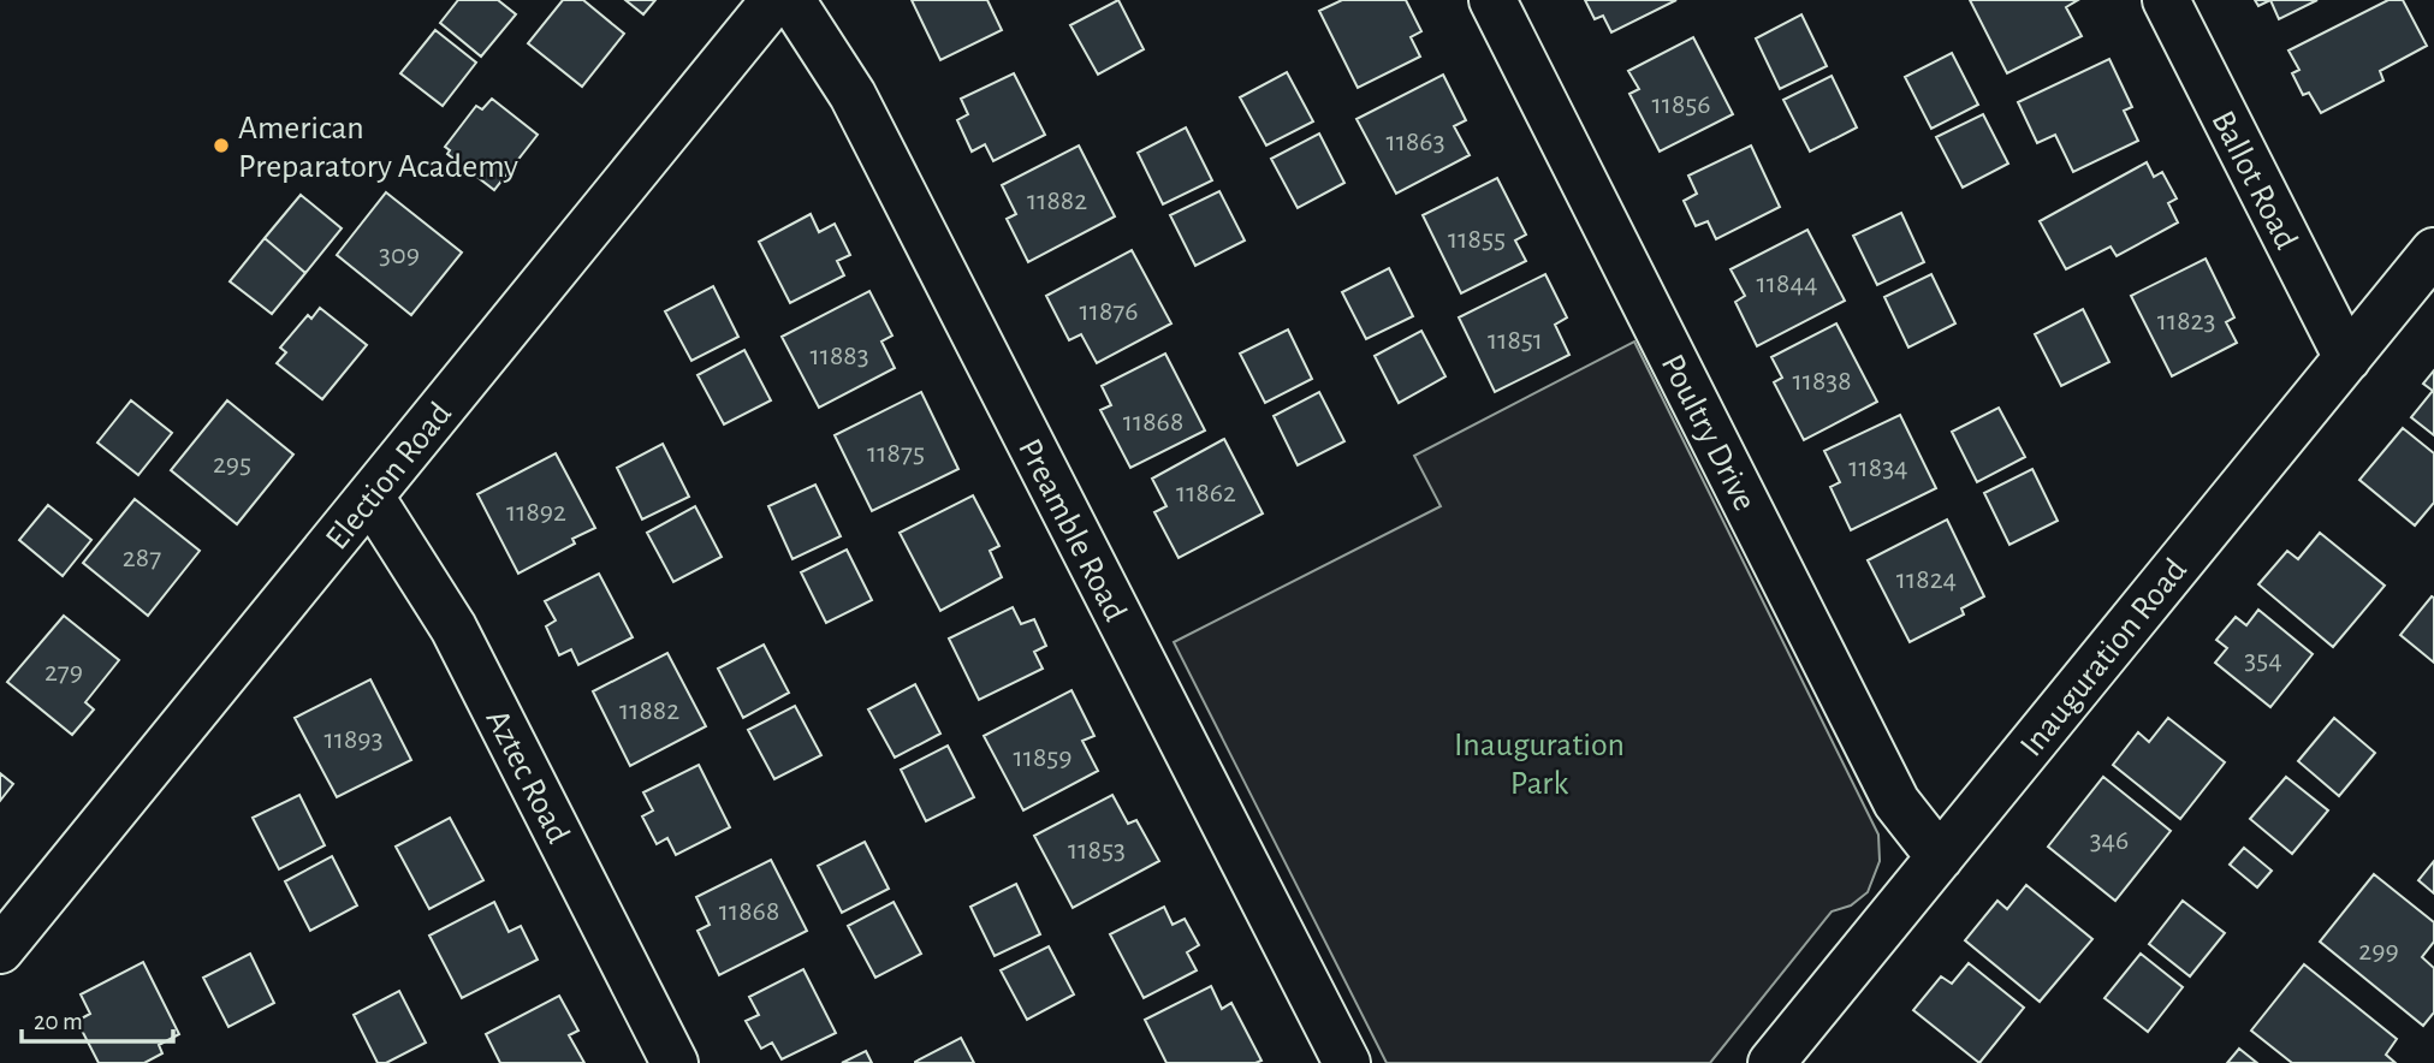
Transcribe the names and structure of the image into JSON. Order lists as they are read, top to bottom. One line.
{"streets":{"street":["Ballot Road","Poultry Drive","Election Road","Preamble Road","Inauguration Road","Aztec Road"]},"crossings":[["Ballot Road","Inauguration Road"],["Poultry Drive","Inauguration Road"],["Election Road","Aztec Road"]],"parks":["Inauguration Park"],"places":["American Preparatory Academy"],"house_numbers":["11856","11863","11882","11855","309","11844","11876","11823","11851","11883","11838","11868","11875","295","11834","11862","11892","287","11824","354","279","11882","11893","11859","346","11853","11868","299"],"scale_bar":"20 m"}
